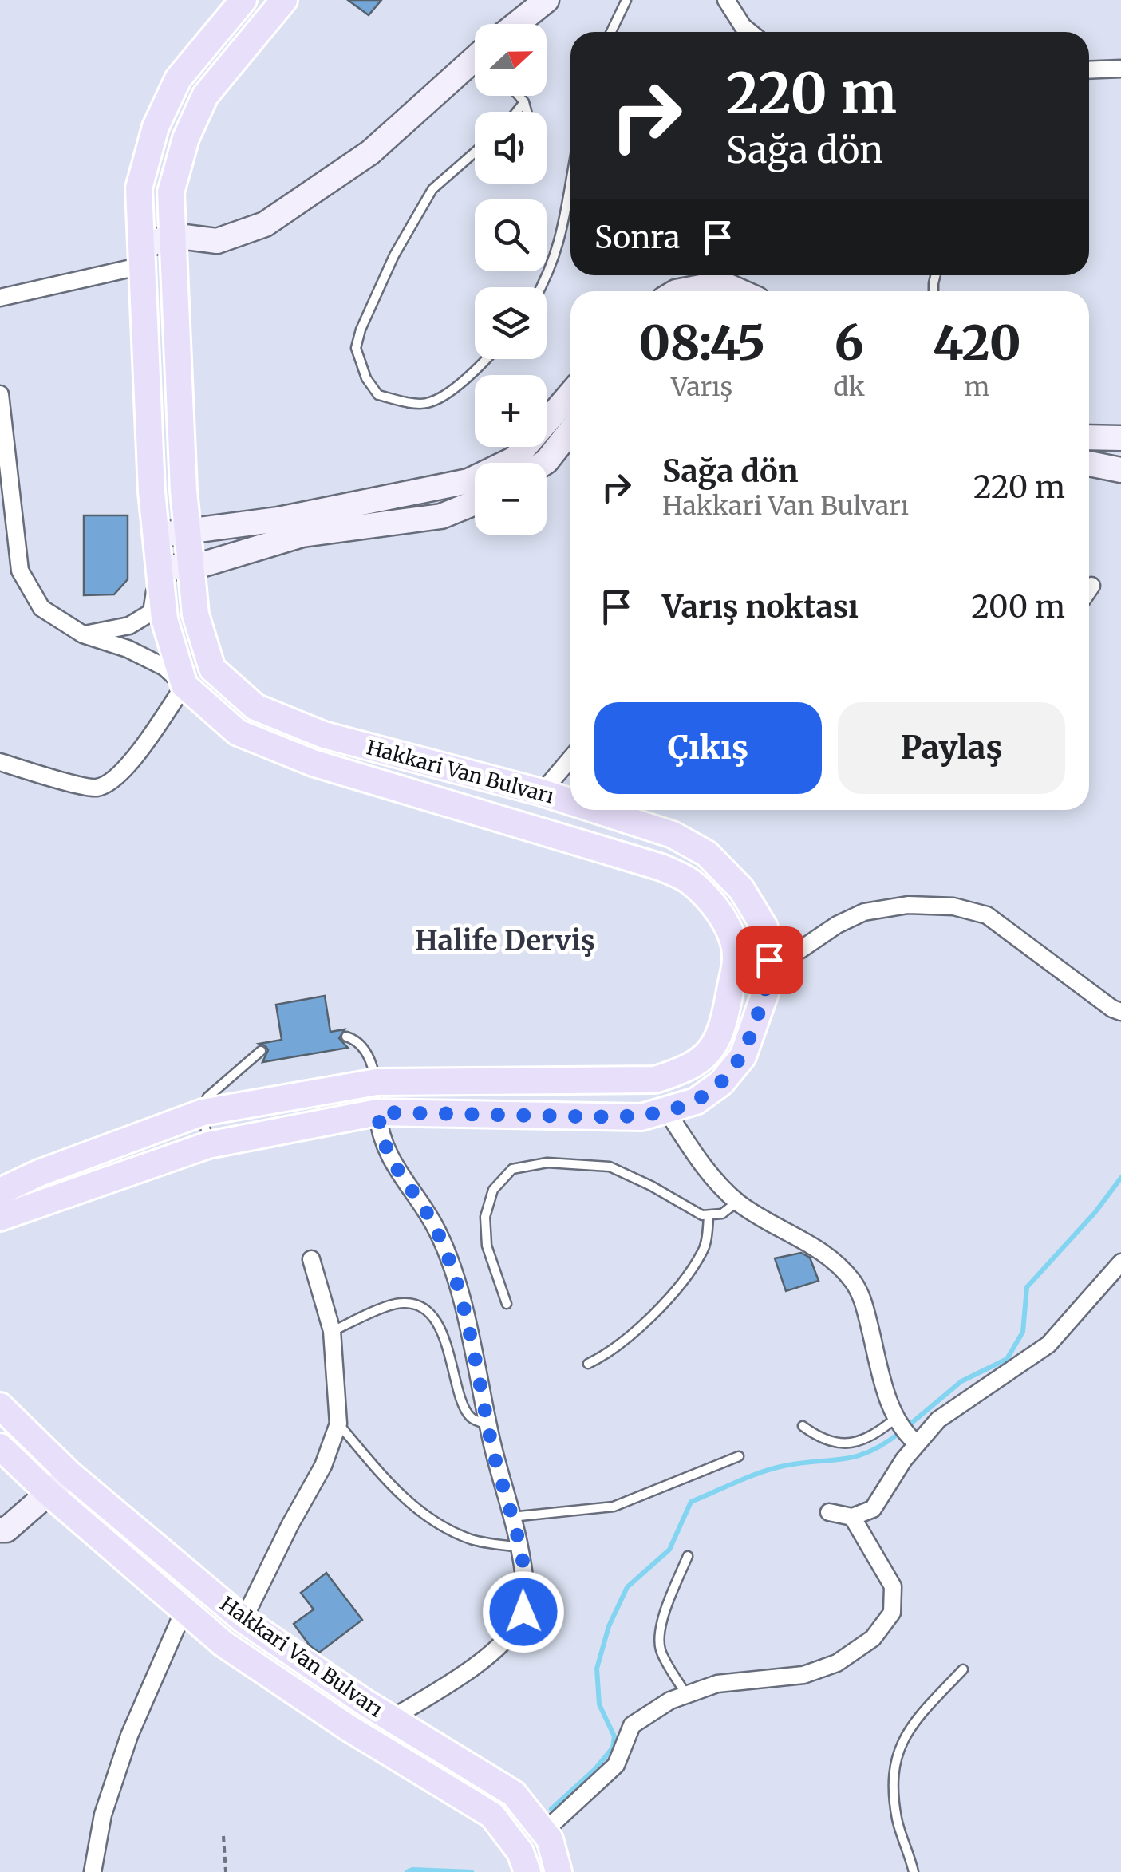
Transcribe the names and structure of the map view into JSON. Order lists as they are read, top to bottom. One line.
{"streets":{"main road":["Hakkari Van Bulvarı"]},"districts":["Halife Derviş"],"north":"right","page":{"map_buttons":["+","−"],"turn":["220 m","Sağa dön"],"then":"Sonra","eta":["08:45","Varış","6","dk","420","m"],"list":[{"name":"Sağa dön","note":"Hakkari Van Bulvarı","value":"220 m"},{"name":"Varış noktası","value":"200 m"}],"buttons":["Çıkış","Paylaş"]}}
